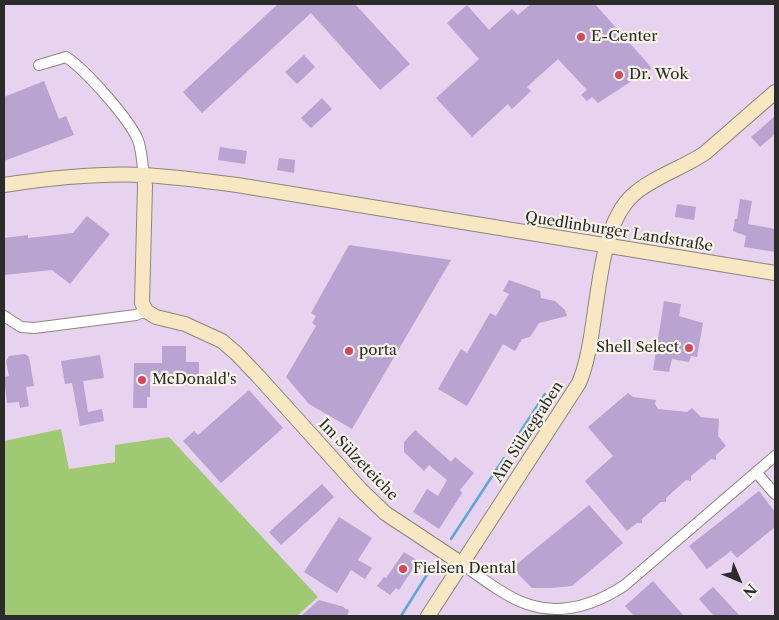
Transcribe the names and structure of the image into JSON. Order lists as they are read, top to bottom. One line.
{"streets":{"street":["Quedlinburger Landstraße","Am Sülzegraben","Im Sülzeteiche"]},"crossings":[["Quedlinburger Landstraße","Am Sülzegraben"],["Am Sülzegraben","Im Sülzeteiche"]],"places":["E-Center","Dr. Wok","Shell Select","porta","McDonald's","Fielsen Dental"],"north":"bottom right"}
